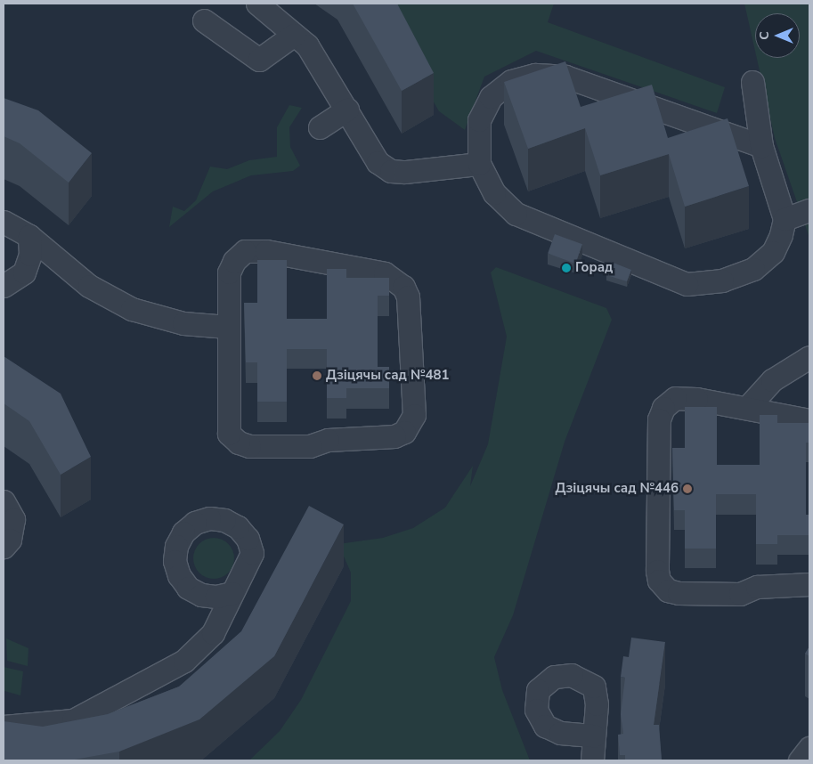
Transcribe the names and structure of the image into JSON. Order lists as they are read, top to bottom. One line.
{"places":["Горад","Дзіцячы сад №481","Дзіцячы сад №446"],"north":"left"}
